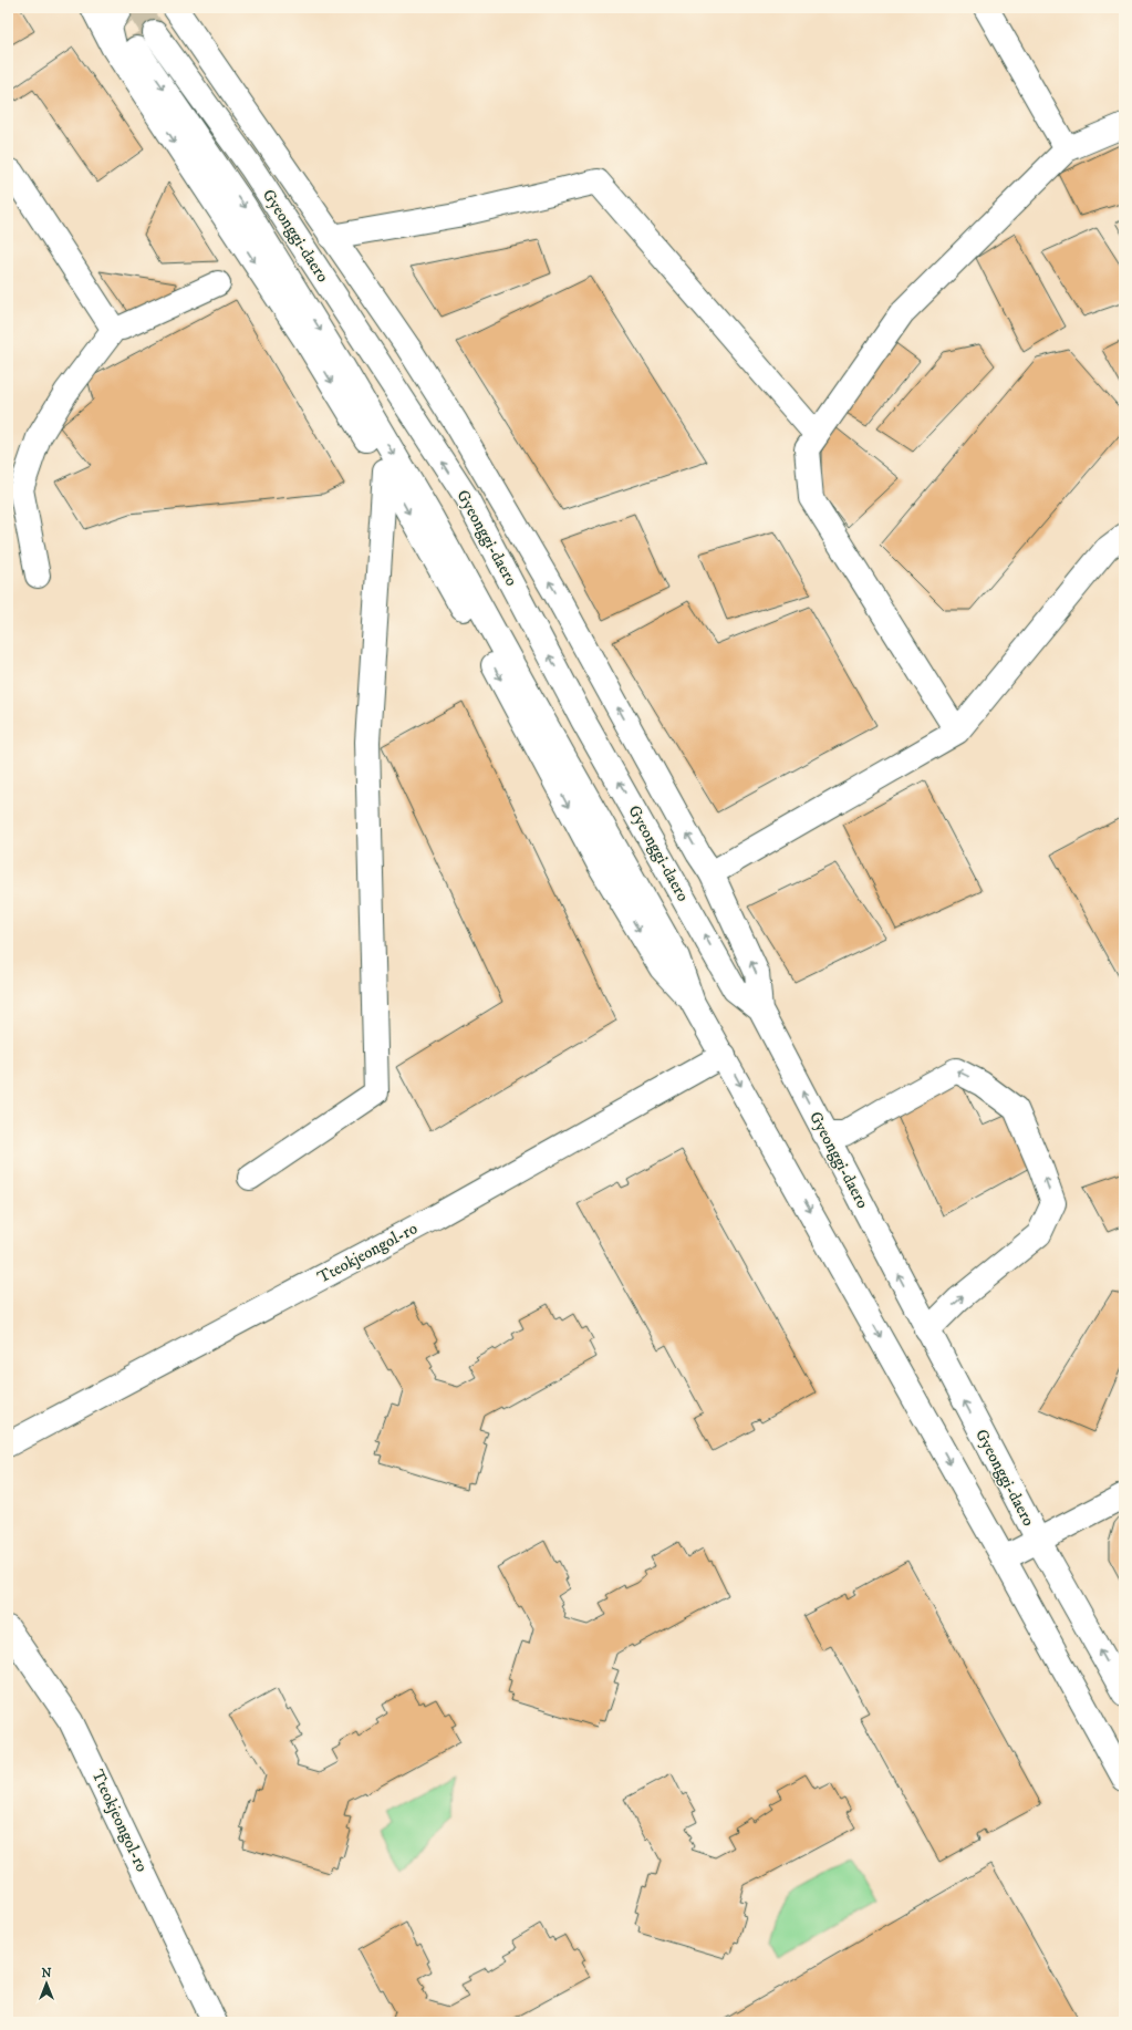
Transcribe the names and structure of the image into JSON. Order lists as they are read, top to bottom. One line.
{"streets":{"main road":["Gyeonggi-daero","Tteokjeongol-ro"]},"crossings":[["Gyeonggi-daero","Tteokjeongol-ro"]],"north":"top"}
